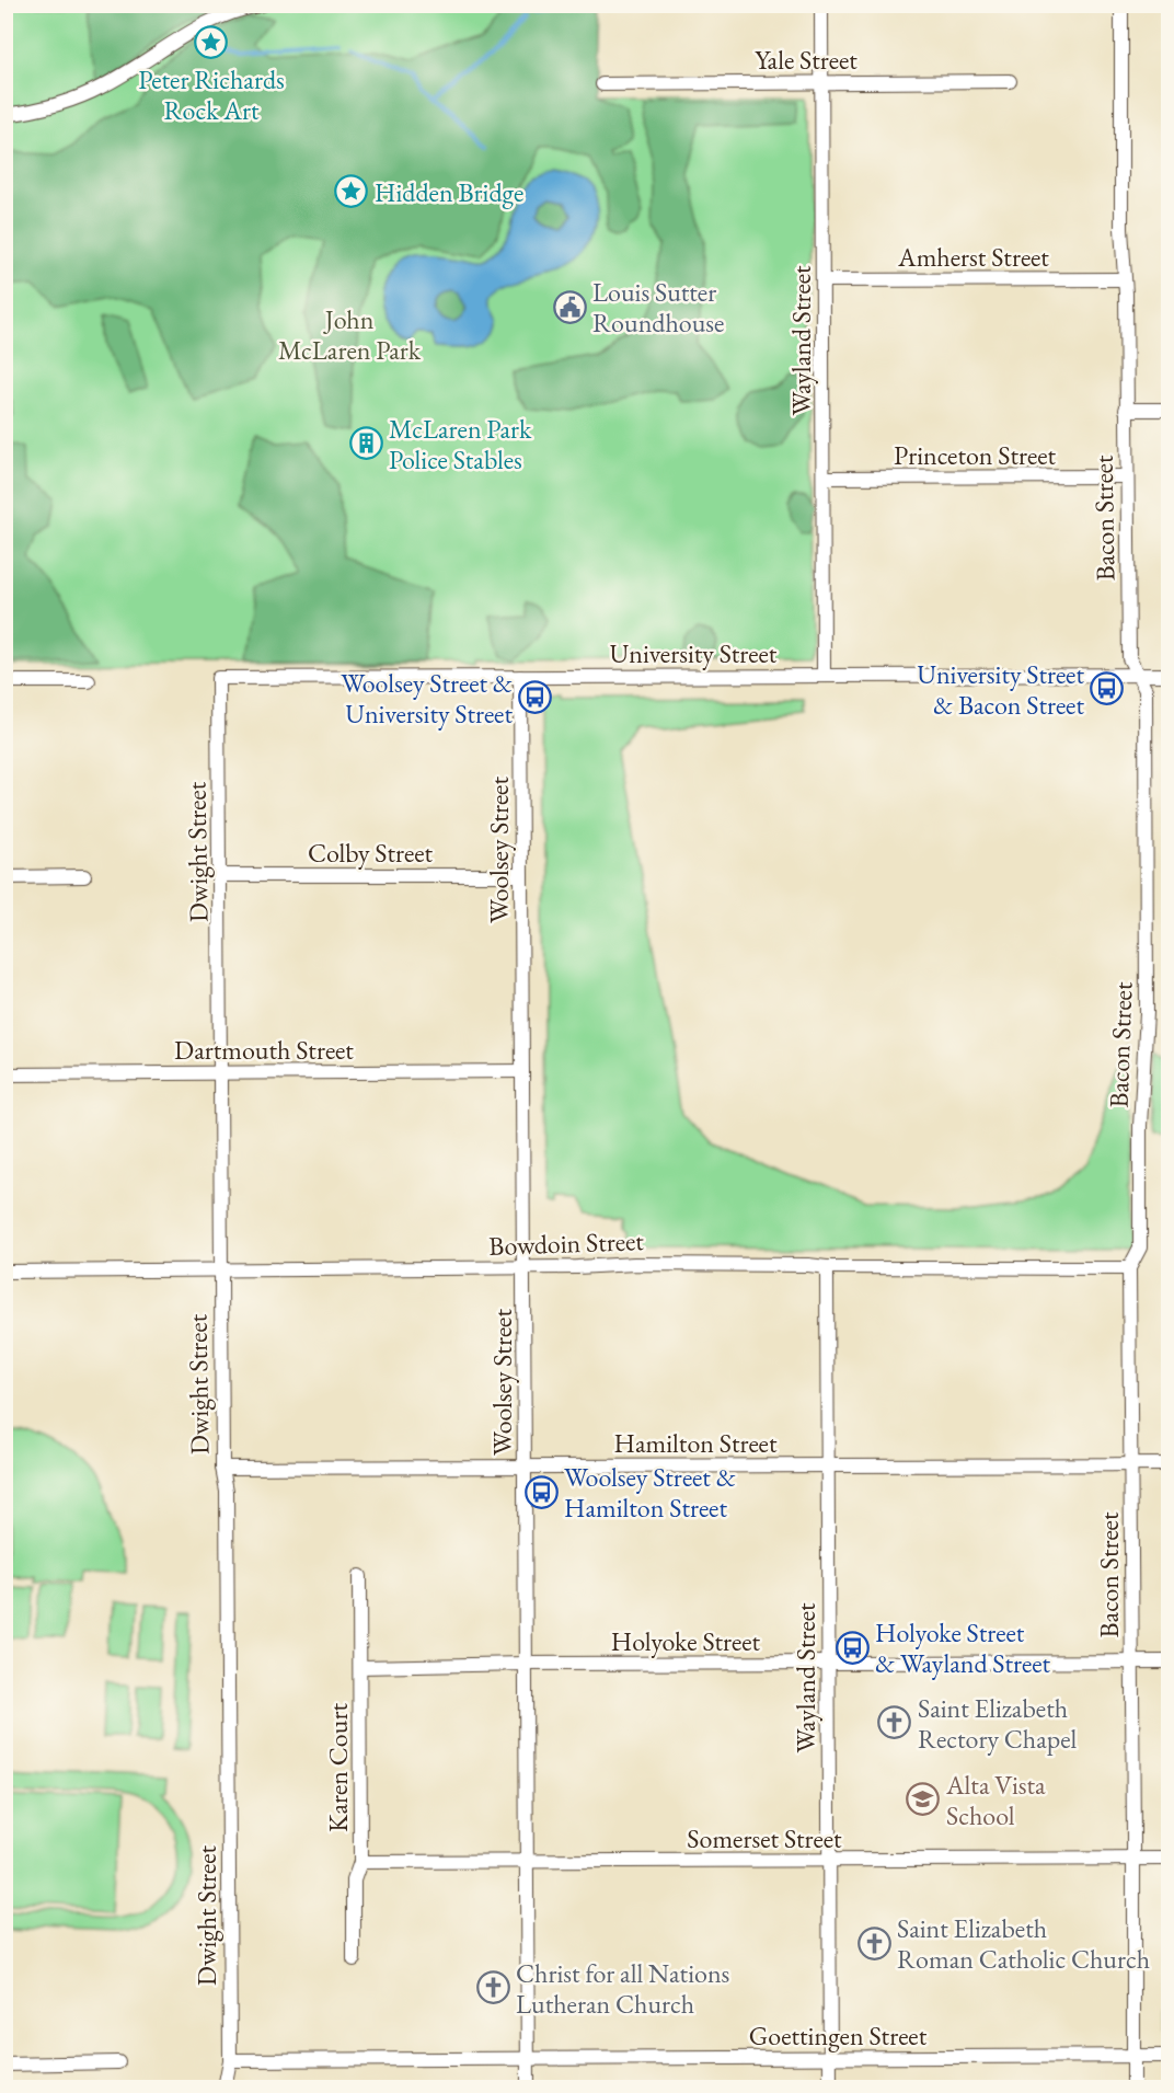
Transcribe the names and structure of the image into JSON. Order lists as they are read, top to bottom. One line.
{"streets":{"street":["Yale Street","Amherst Street","Wayland Street","Princeton Street","Bacon Street","University Street","Woolsey Street","Dwight Street","Colby Street","Dartmouth Street","Bowdoin Street","Hamilton Street","Holyoke Street","Karen Court","Somerset Street","Goettingen Street"]},"crossings":[["Yale Street","Wayland Street"],["Amherst Street","Wayland Street"],["Amherst Street","Bacon Street"],["Wayland Street","Princeton Street"],["Wayland Street","University Street"],["Wayland Street","Bowdoin Street"],["Wayland Street","Hamilton Street"],["Wayland Street","Holyoke Street"],["Wayland Street","Somerset Street"],["Wayland Street","Goettingen Street"],["Princeton Street","Bacon Street"],["Bacon Street","University Street"],["Bacon Street","Bowdoin Street"],["Bacon Street","Hamilton Street"],["Bacon Street","Holyoke Street"],["Bacon Street","Somerset Street"],["Bacon Street","Goettingen Street"],["University Street","Woolsey Street"],["University Street","Dwight Street"],["Woolsey Street","Colby Street"],["Woolsey Street","Dartmouth Street"],["Woolsey Street","Bowdoin Street"],["Woolsey Street","Hamilton Street"],["Woolsey Street","Holyoke Street"],["Woolsey Street","Somerset Street"],["Woolsey Street","Goettingen Street"],["Dwight Street","Colby Street"],["Dwight Street","Dartmouth Street"],["Dwight Street","Bowdoin Street"],["Dwight Street","Hamilton Street"],["Dwight Street","Goettingen Street"],["Holyoke Street","Karen Court"],["Karen Court","Somerset Street"]],"parks":["John McLaren Park"],"places":{"place":["Peter Richards Rock Art","Hidden Bridge"],"public building":["Louis Sutter Roundhouse"],"building":["McLaren Park Police Stables"],"bus stop":["University Street & Bacon Street","Woolsey Street & University Street","Woolsey Street & Hamilton Street","Holyoke Street & Wayland Street"],"church":["Saint Elizabeth Rectory Chapel","Saint Elizabeth Roman Catholic Church","Christ for all Nations Lutheran Church"],"school or university":["Alta Vista School"]}}
